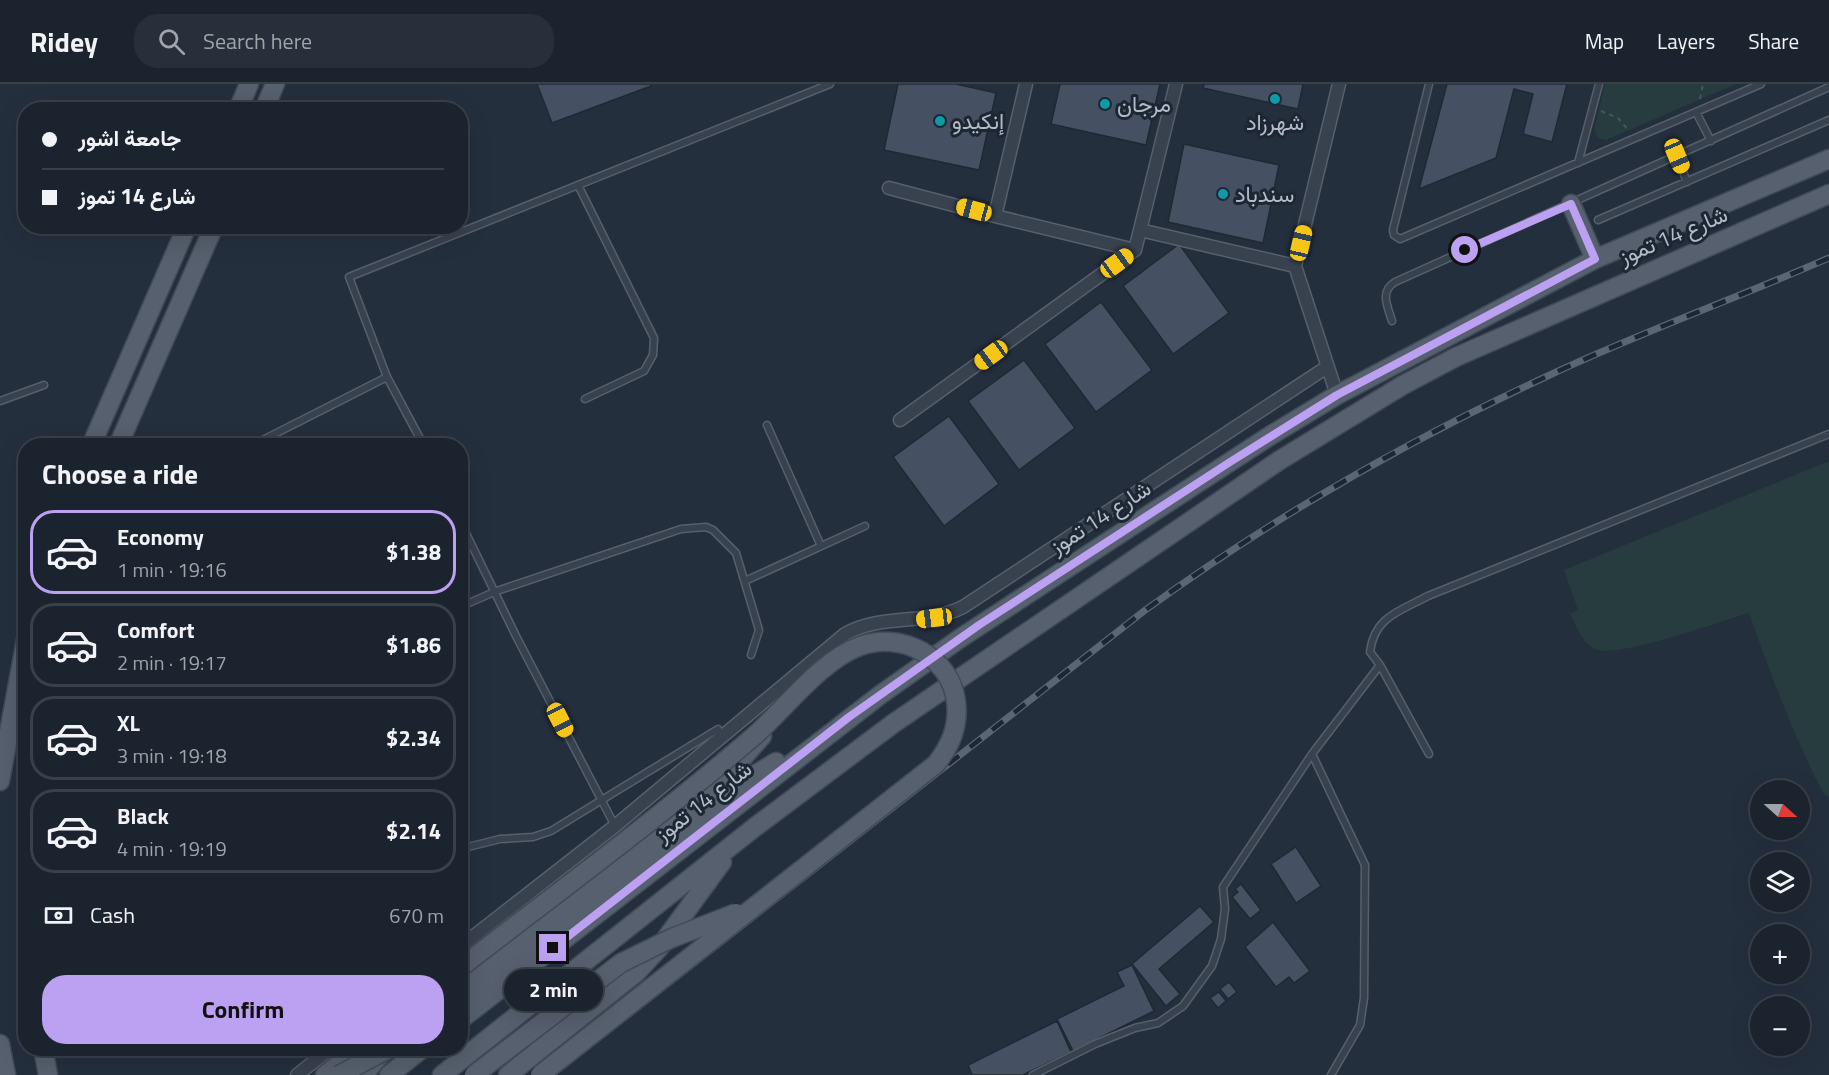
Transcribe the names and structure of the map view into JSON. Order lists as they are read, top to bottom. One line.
{"streets":{"main road":["شارع 14 تموز"]},"places":["شهرزاد","مرجان","إنكيدو","سندباد"],"north":"right","page":{"header":"Ridey","search":"Search here","nav":["Map","Layers","Share"],"banner":["جامعة اشور","شارع 14 تموز"],"heading":"Choose a ride","list":[{"name":"Economy","note":"1 min · 19:16","value":"$1.38"},{"name":"Comfort","note":"2 min · 19:17","value":"$1.86"},{"name":"XL","note":"3 min · 19:18","value":"$2.34"},{"name":"Black","note":"4 min · 19:19","value":"$2.14"}],"map_buttons":["+","−"],"pay":["Cash","670 m"],"buttons":"Confirm","bubble":"2 min"}}
